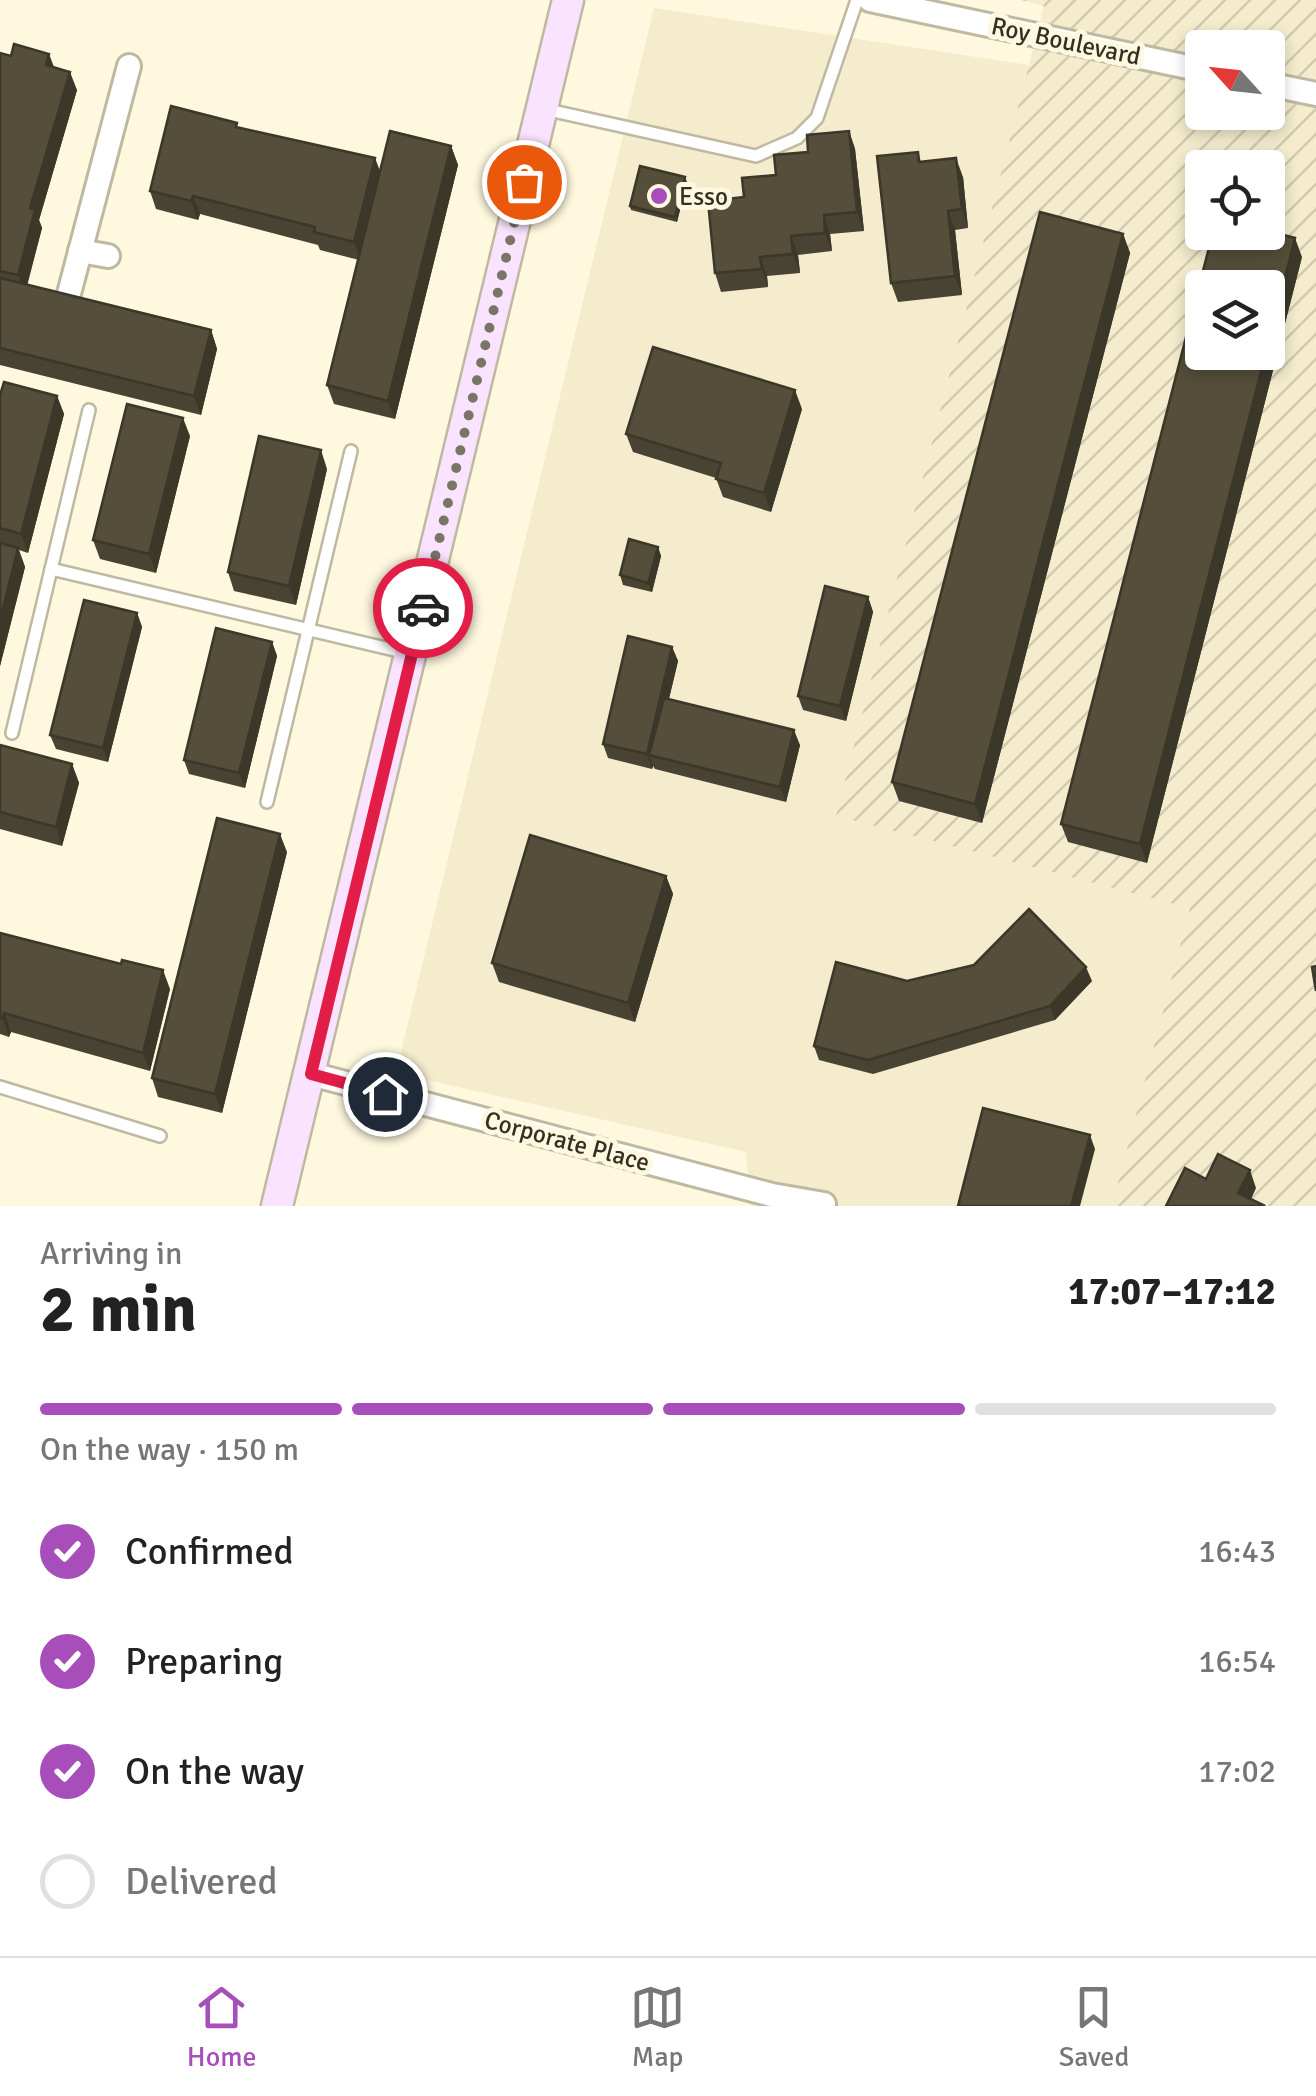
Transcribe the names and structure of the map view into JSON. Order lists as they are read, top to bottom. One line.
{"streets":{"street":["Roy Boulevard","Corporate Place"]},"places":["Esso"],"north":"top left","page":{"heading":["2 min","Arriving in","17:07–17:12"],"bar":"On the way · 150 m","list":[["Confirmed","16:43"],["Preparing","16:54"],["On the way","17:02"],"Delivered"],"tabs":["Home","Map","Saved"]}}
